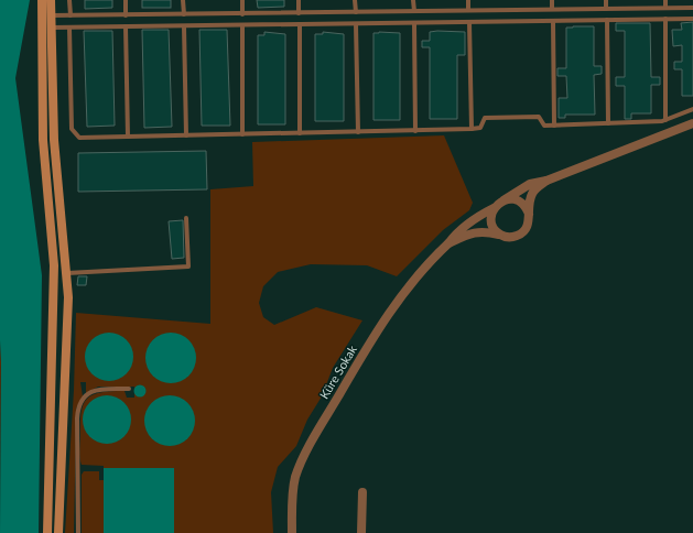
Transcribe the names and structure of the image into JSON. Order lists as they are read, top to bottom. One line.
{"streets":{"street":["Küre Sokak"]}}
